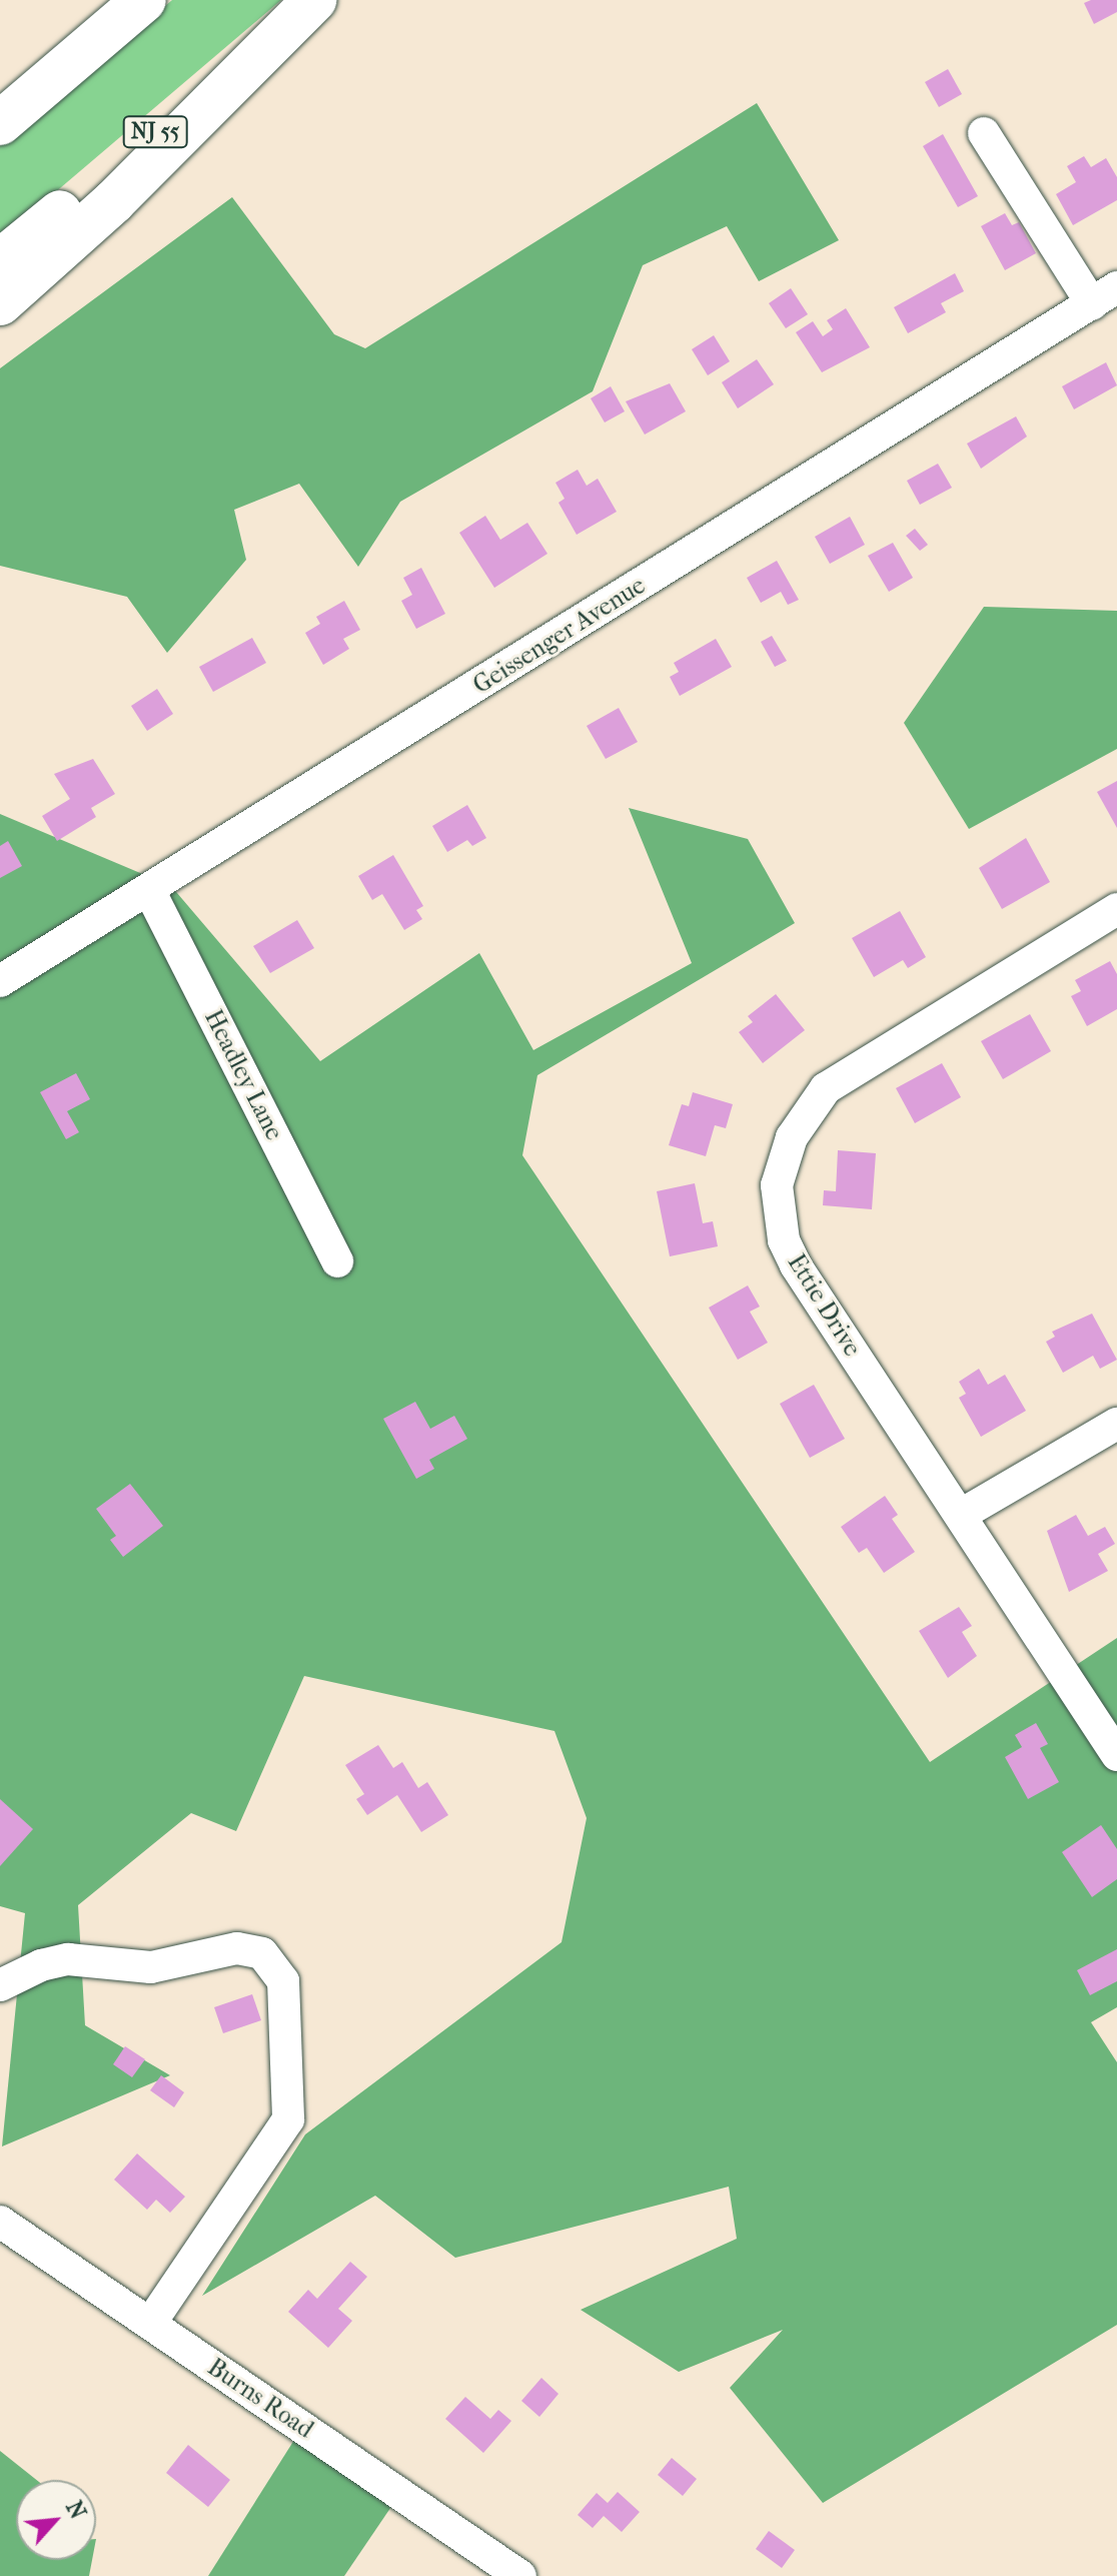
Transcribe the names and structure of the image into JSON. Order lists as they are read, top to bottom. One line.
{"streets":{"highway":["NJ 55"],"street":["Geissenger Avenue","Headley Lane","Ettie Drive","Burns Road"]},"crossings":[["Geissenger Avenue","Headley Lane"]],"north":"top right"}
